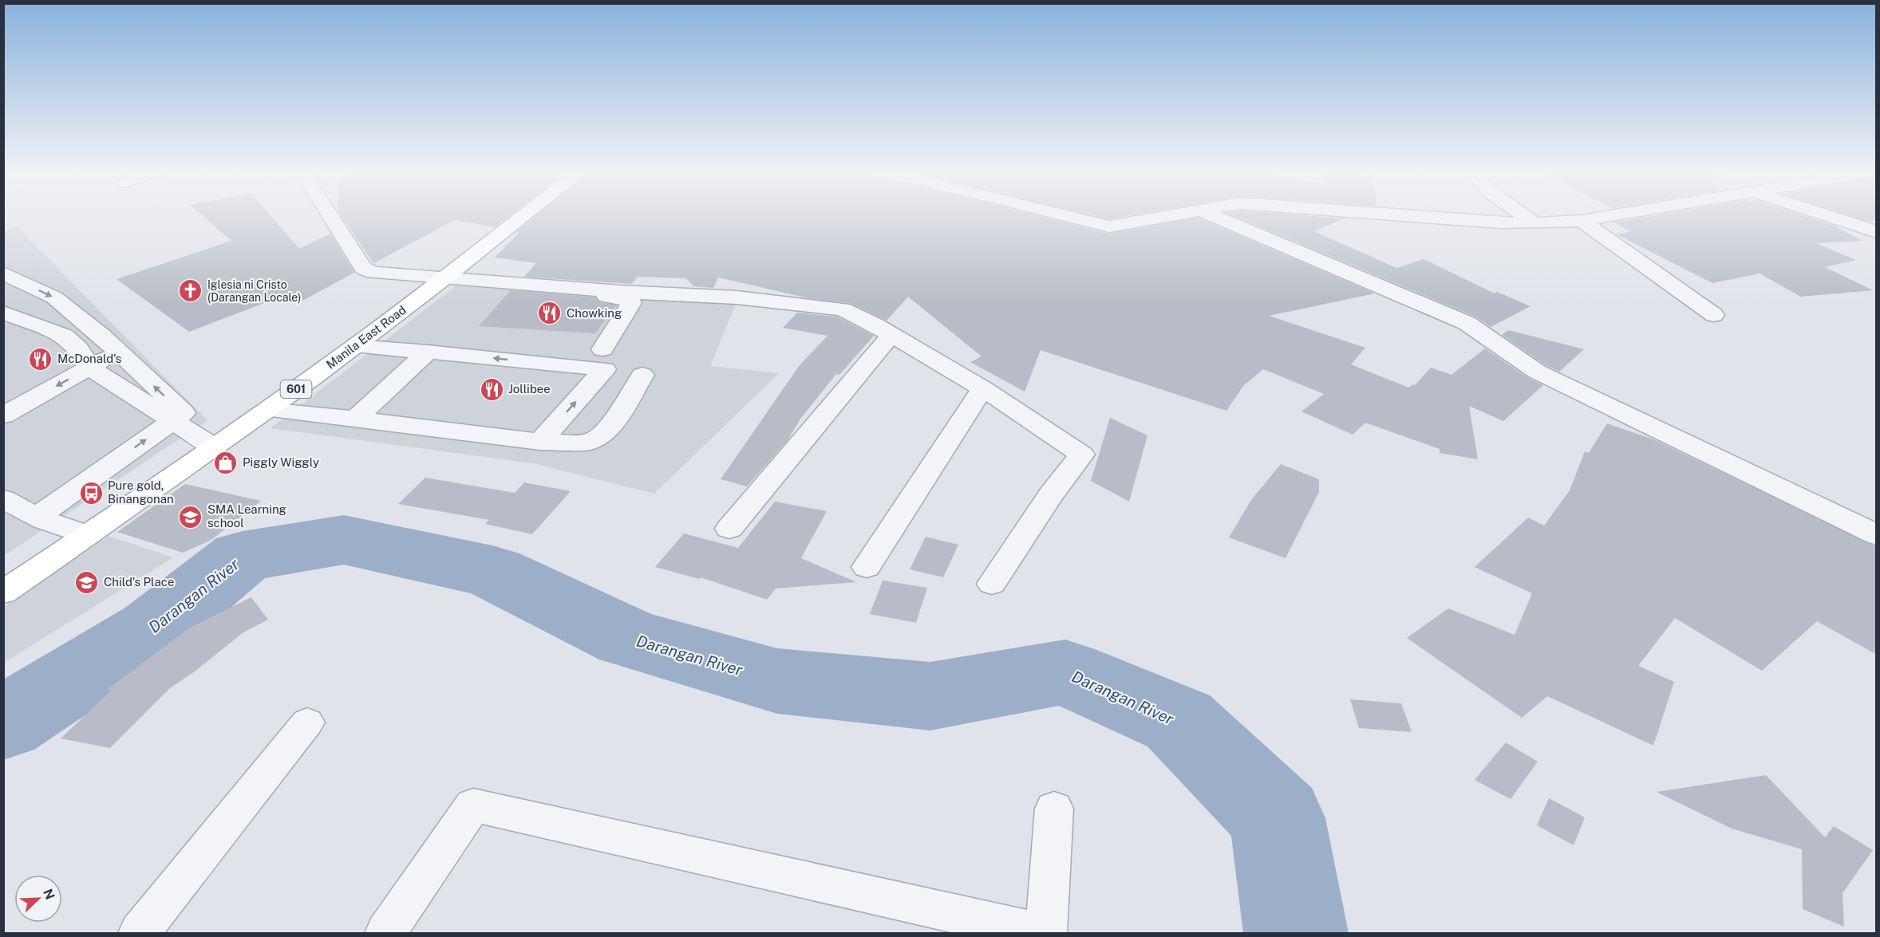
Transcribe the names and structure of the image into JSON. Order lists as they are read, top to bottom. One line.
{"streets":{"main road":["Manila East Road","601"]},"water":["Darangan River"],"places":{"church":["Iglesia ni Cristo (Darangan Locale)"],"restaurant":["Chowking","McDonald's","Jollibee"],"shop":["Piggly Wiggly"],"bus stop":["Pure gold, Binangonan"],"school or university":["SMA Learning school","Child's Place"]},"north":"top right"}
